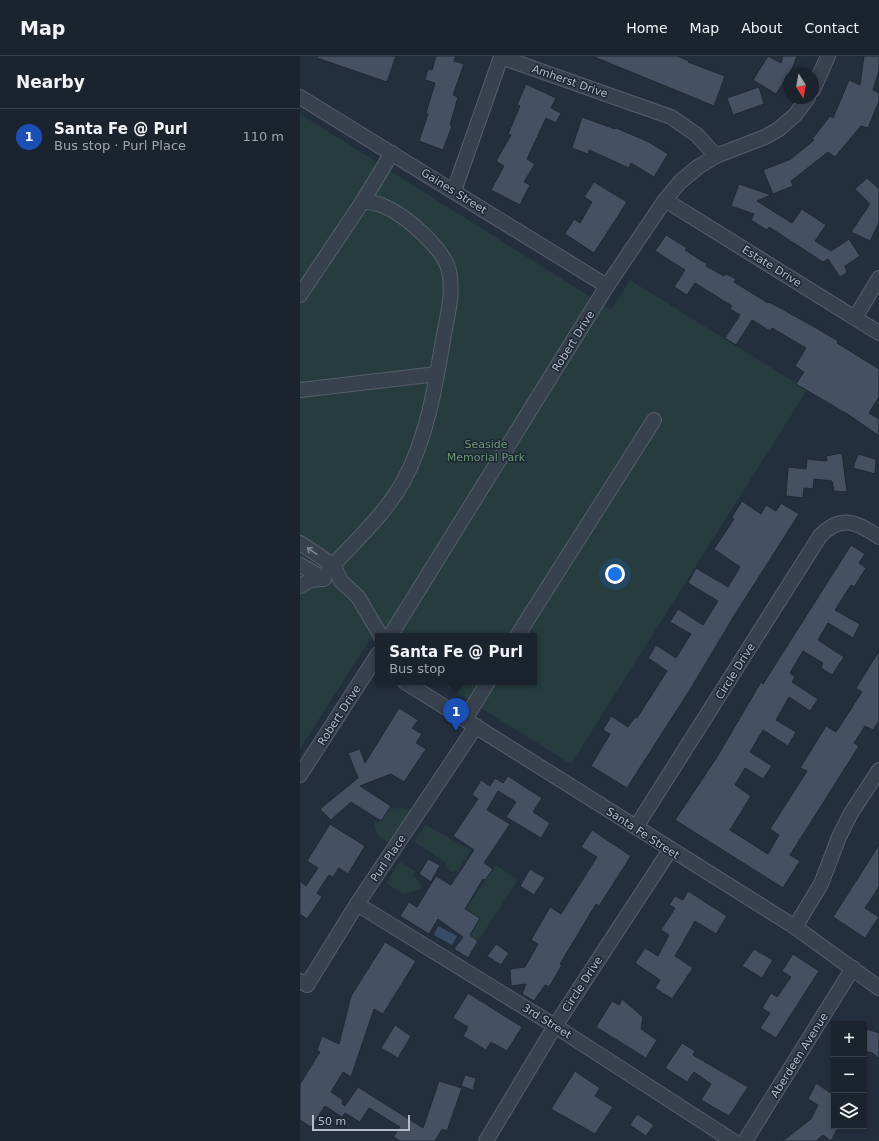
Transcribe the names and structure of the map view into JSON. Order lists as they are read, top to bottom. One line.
{"streets":{"street":["Amherst Drive","Gaines Street","Estate Drive","Robert Drive","Circle Drive","Santa Fe Street","Purl Place","3rd Street","Aberdeen Avenue"]},"crossings":[["Amherst Drive","Gaines Street"],["Amherst Drive","Robert Drive"],["Gaines Street","Robert Drive"],["Estate Drive","Robert Drive"],["Circle Drive","Santa Fe Street"],["Circle Drive","3rd Street"],["Santa Fe Street","Purl Place"],["Santa Fe Street","Aberdeen Avenue"],["Purl Place","3rd Street"]],"parks":["Seaside Memorial Park"],"scale_bar":"50 m","north":"bottom","page":{"header":"Map","nav":["Home","Map","About","Contact"],"heading":"Nearby","list":[{"mark":"1","name":"Santa Fe @ Purl","note":"Bus stop · Purl Place","value":"110 m"}],"popup":["Santa Fe @ Purl","Bus stop"],"pins":"1","map_buttons":["+","−"],"scale":"50 m"}}
